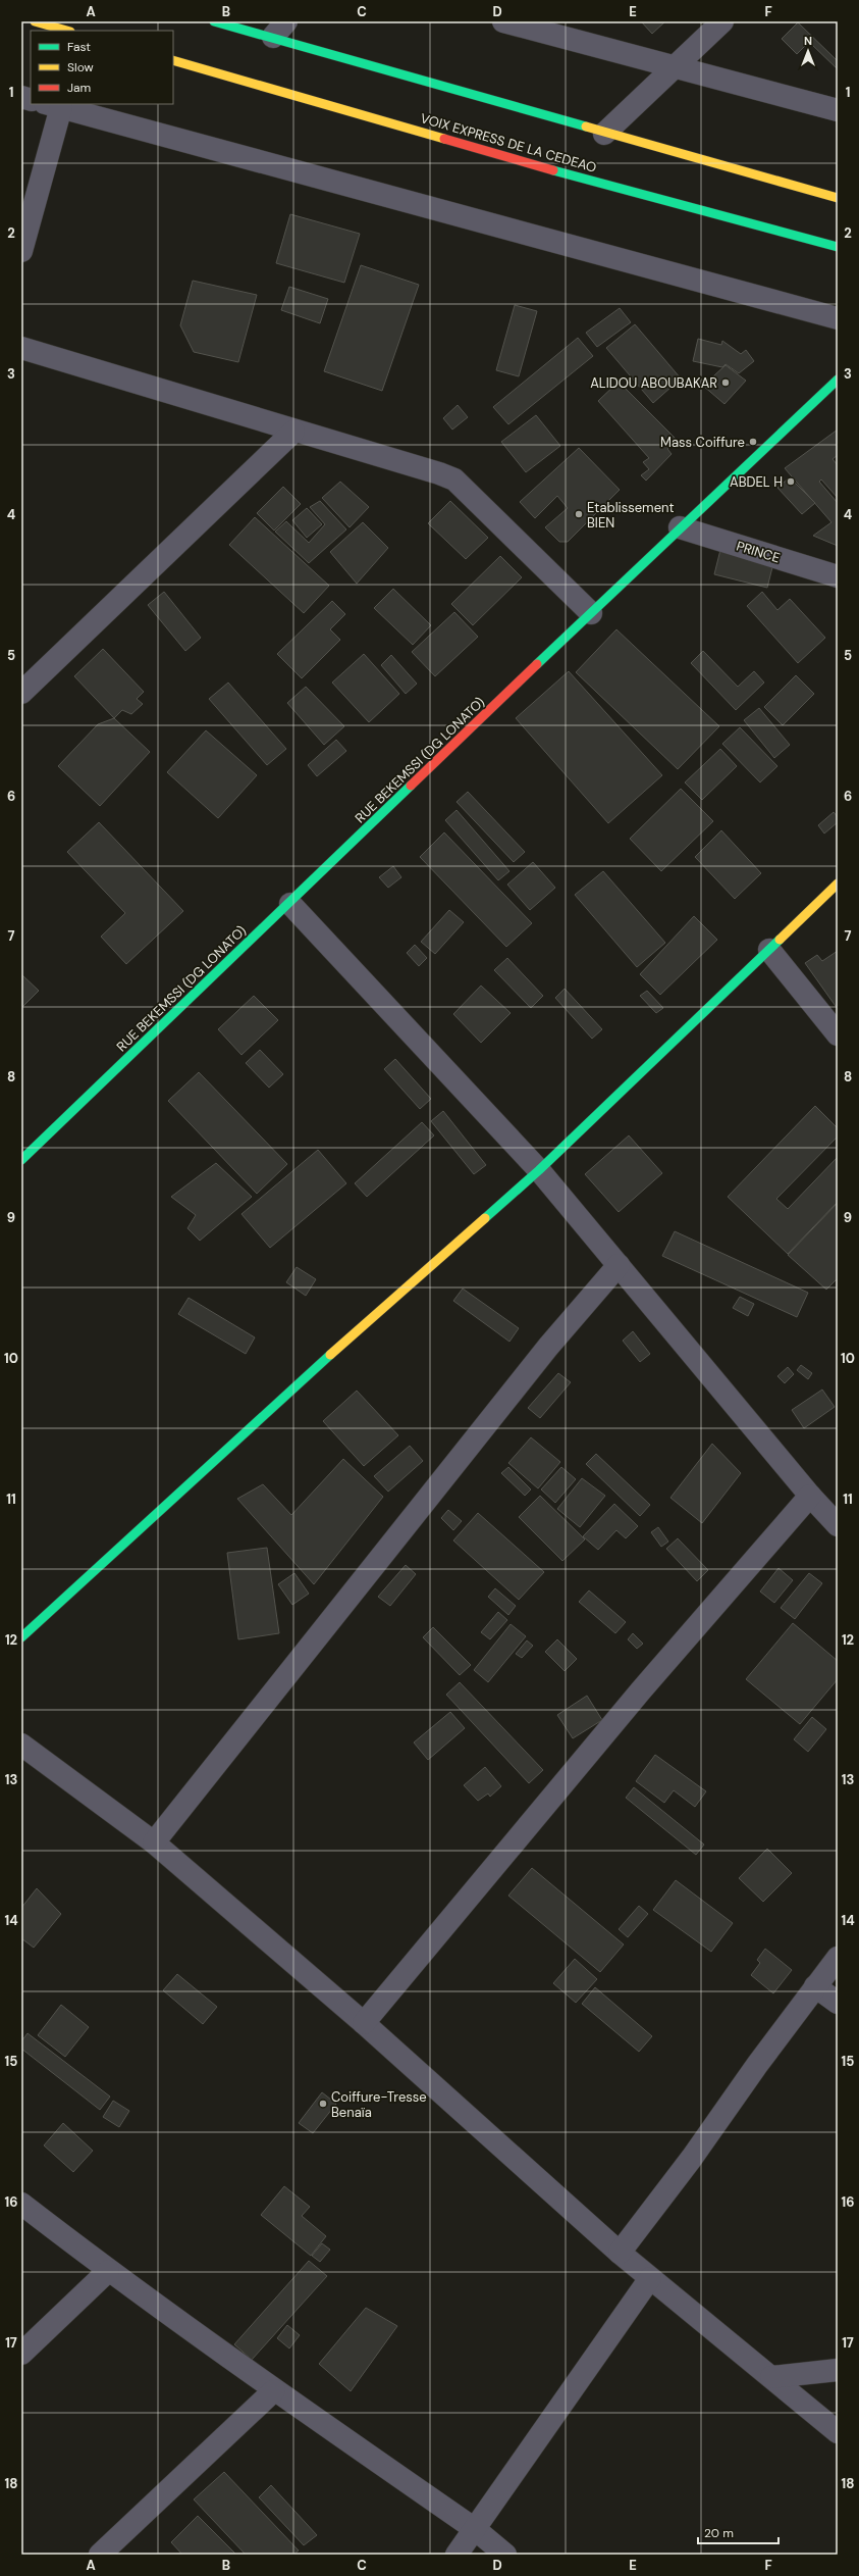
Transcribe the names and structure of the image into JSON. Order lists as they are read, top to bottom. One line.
{"streets":{"street":["VOIX EXPRESS DE LA CEDEAO","PRINCE","RUE BEKEMSSI (DG LONATO)"]},"crossings":[["PRINCE","RUE BEKEMSSI (DG LONATO)"]],"places":["ALIDOU ABOUBAKAR","Mass Coiffure","ABDEL H","Etablissement BIEN","Coiffure-Tresse Benaïa"],"legend":["Fast","Slow","Jam"],"scale_bar":"20 m","north":"top","grid":{"columns":["A","B","C","D","E","F"],"rows":["1","2","3","4","5","6","7","8","9","10","11","12","13","14","15","16","17","18"]}}
